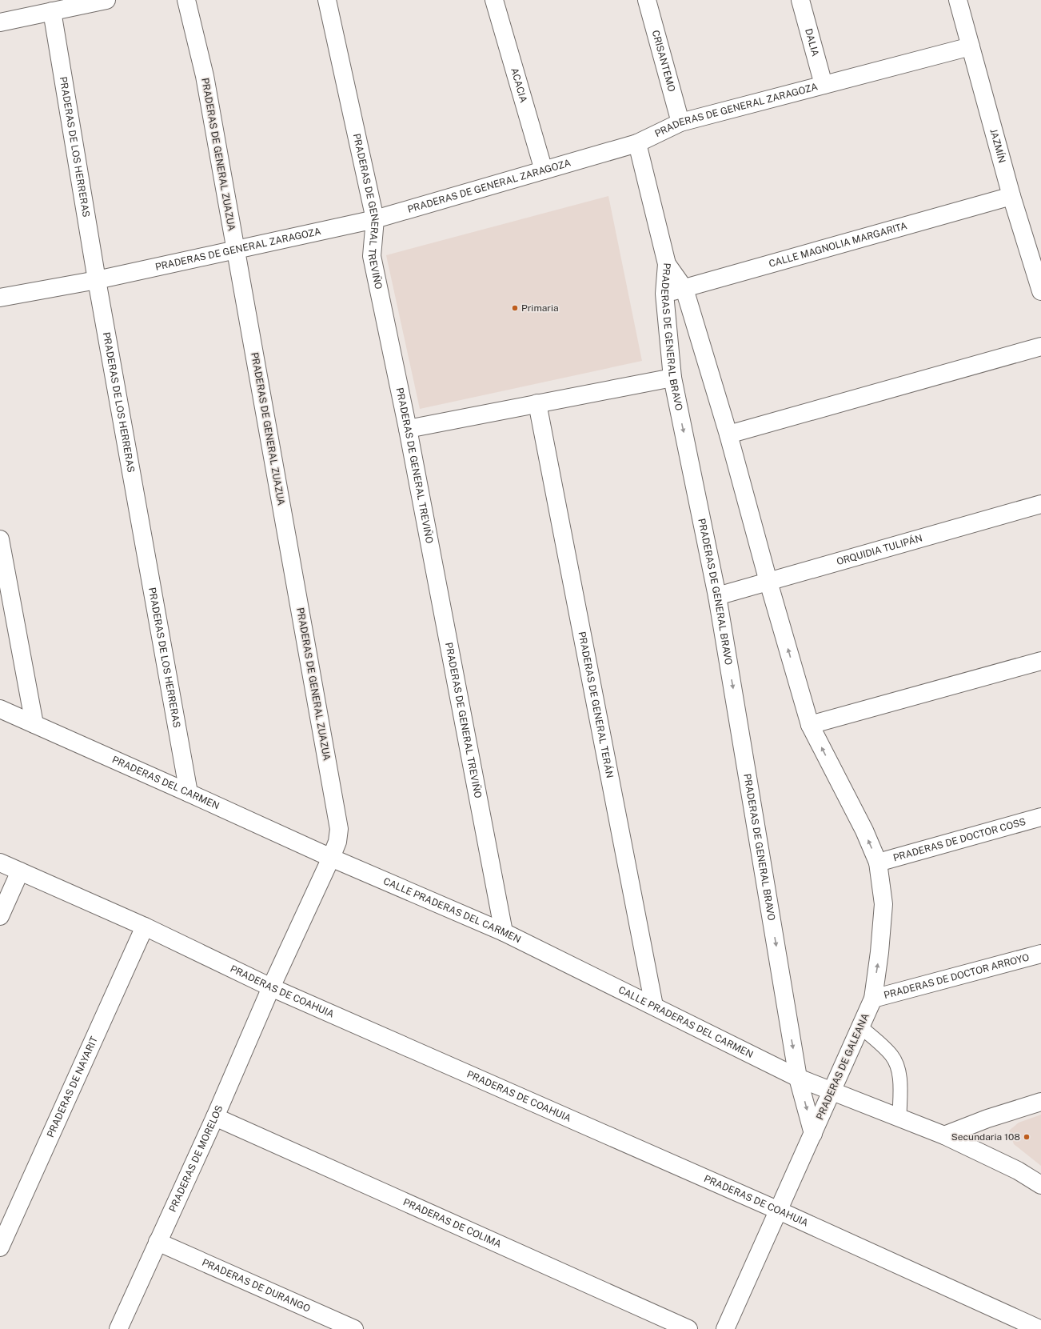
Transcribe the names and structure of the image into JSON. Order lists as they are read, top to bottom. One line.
{"streets":{"street":["DALIA","CRISANTEMO","ACACIA","PRADERAS DE GENERAL ZARAGOZA","JAZMÍN","PRADERAS DE LOS HERRERAS","PRADERAS DE GENERAL ZUAZUA","PRADERAS DE GENERAL TREVIÑO","CALLE MAGNOLIA MARGARITA","PRADERAS DE GENERAL BRAVO","ORQUIDIA TULIPÁN","PRADERAS DE GENERAL TERÁN","PRADERAS DEL CARMEN","PRADERAS DE DOCTOR COSS","CALLE PRADERAS DEL CARMEN","PRADERAS DE DOCTOR ARROYO","PRADERAS DE COAHUIA","PRADERAS DE GALEANA","PRADERAS DE NAYARIT","PRADERAS DE MORELOS","PRADERAS DE COLIMA","PRADERAS DE DURANGO"]},"crossings":[["DALIA","PRADERAS DE GENERAL ZARAGOZA"],["CRISANTEMO","PRADERAS DE GENERAL ZARAGOZA"],["ACACIA","PRADERAS DE GENERAL ZARAGOZA"],["PRADERAS DE GENERAL ZARAGOZA","JAZMÍN"],["PRADERAS DE GENERAL ZARAGOZA","PRADERAS DE LOS HERRERAS"],["PRADERAS DE GENERAL ZARAGOZA","PRADERAS DE GENERAL ZUAZUA"],["PRADERAS DE GENERAL ZARAGOZA","PRADERAS DE GENERAL TREVIÑO"],["JAZMÍN","CALLE MAGNOLIA MARGARITA"],["PRADERAS DE LOS HERRERAS","PRADERAS DEL CARMEN"],["PRADERAS DE GENERAL ZUAZUA","PRADERAS DEL CARMEN"],["PRADERAS DE GENERAL ZUAZUA","CALLE PRADERAS DEL CARMEN"],["PRADERAS DE GENERAL ZUAZUA","PRADERAS DE COAHUIA"],["PRADERAS DE GENERAL ZUAZUA","PRADERAS DE MORELOS"],["PRADERAS DE GENERAL TREVIÑO","CALLE PRADERAS DEL CARMEN"],["CALLE MAGNOLIA MARGARITA","PRADERAS DE GENERAL BRAVO"],["PRADERAS DE GENERAL BRAVO","ORQUIDIA TULIPÁN"],["PRADERAS DE GENERAL BRAVO","PRADERAS DE DOCTOR COSS"],["PRADERAS DE GENERAL BRAVO","CALLE PRADERAS DEL CARMEN"],["PRADERAS DE GENERAL BRAVO","PRADERAS DE DOCTOR ARROYO"],["PRADERAS DE GENERAL BRAVO","PRADERAS DE GALEANA"],["PRADERAS DE GENERAL TERÁN","CALLE PRADERAS DEL CARMEN"],["PRADERAS DEL CARMEN","CALLE PRADERAS DEL CARMEN"],["CALLE PRADERAS DEL CARMEN","PRADERAS DE GALEANA"],["PRADERAS DE DOCTOR ARROYO","PRADERAS DE GALEANA"],["PRADERAS DE COAHUIA","PRADERAS DE GALEANA"],["PRADERAS DE COAHUIA","PRADERAS DE NAYARIT"],["PRADERAS DE COAHUIA","PRADERAS DE MORELOS"],["PRADERAS DE MORELOS","PRADERAS DE COLIMA"],["PRADERAS DE MORELOS","PRADERAS DE DURANGO"]],"places":["Primaria","Secundaria 108"]}
